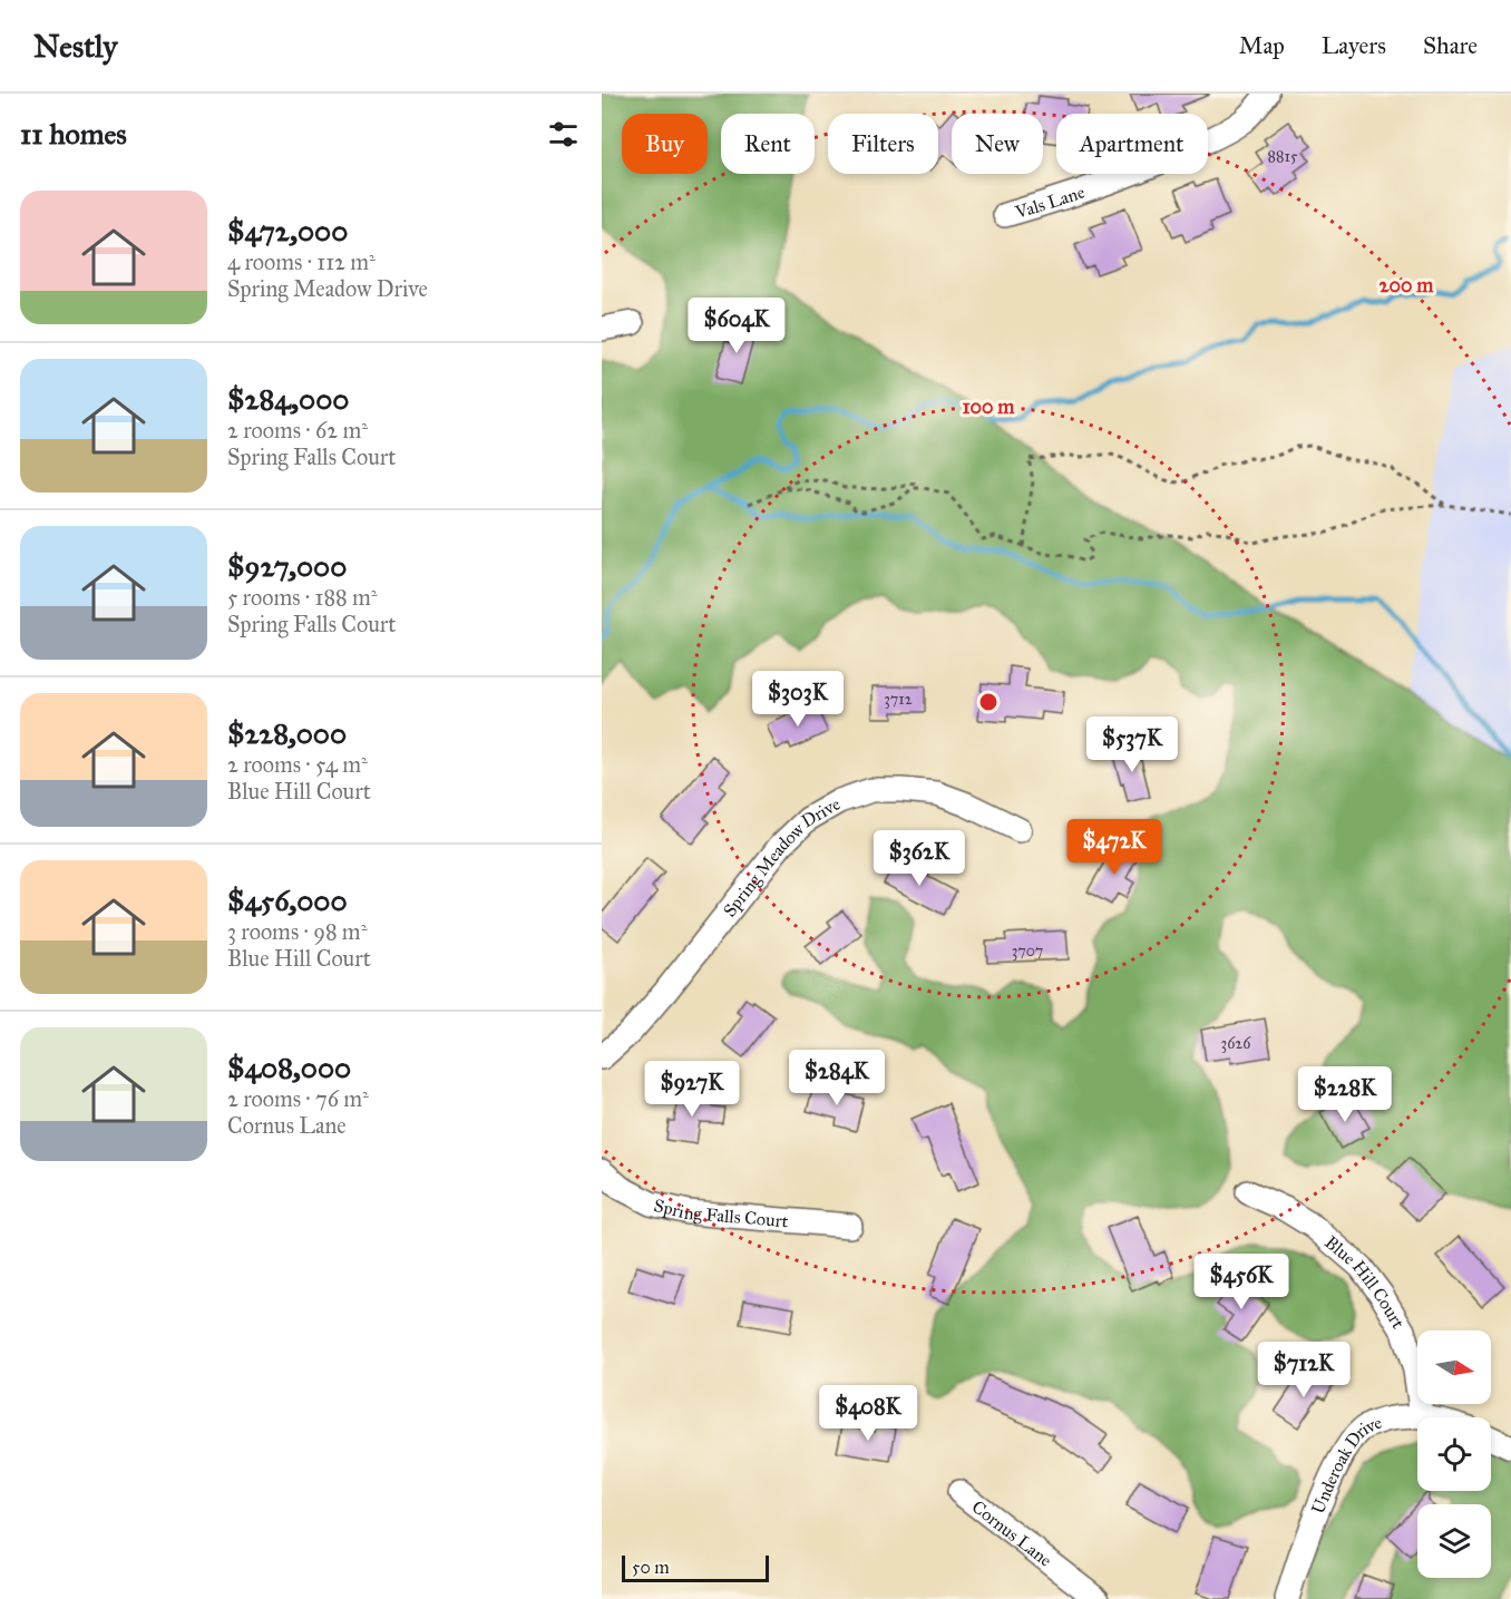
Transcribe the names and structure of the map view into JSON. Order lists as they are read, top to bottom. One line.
{"streets":{"street":["Vals Lane","Spring Meadow Drive","Spring Falls Court","Blue Hill Court","Underoak Drive","Cornus Lane"]},"crossings":[["Blue Hill Court","Underoak Drive"]],"house_numbers":["8815","3712","3707","3626"],"scale_bar":"50 m","north":"right","page":{"header":"Nestly","nav":["Map","Layers","Share"],"heading":"11 homes","chip":["Buy","Rent","Filters","New","Apartment"],"list":[{"name":"$472,000","note":"4 rooms · 112 m² · Spring Meadow Drive"},{"name":"$284,000","note":"2 rooms · 62 m² · Spring Falls Court"},{"name":"$927,000","note":"5 rooms · 188 m² · Spring Falls Court"},{"name":"$228,000","note":"2 rooms · 54 m² · Blue Hill Court"},{"name":"$456,000","note":"3 rooms · 98 m² · Blue Hill Court"},{"name":"$408,000","note":"2 rooms · 76 m² · Cornus Lane"}],"price":["$604K","$303K","$537K","$472K","$362K","$284K","$927K","$228K","$456K","$712K","$408K"],"scale":"50 m"},"rings":["200 m","100 m"]}
